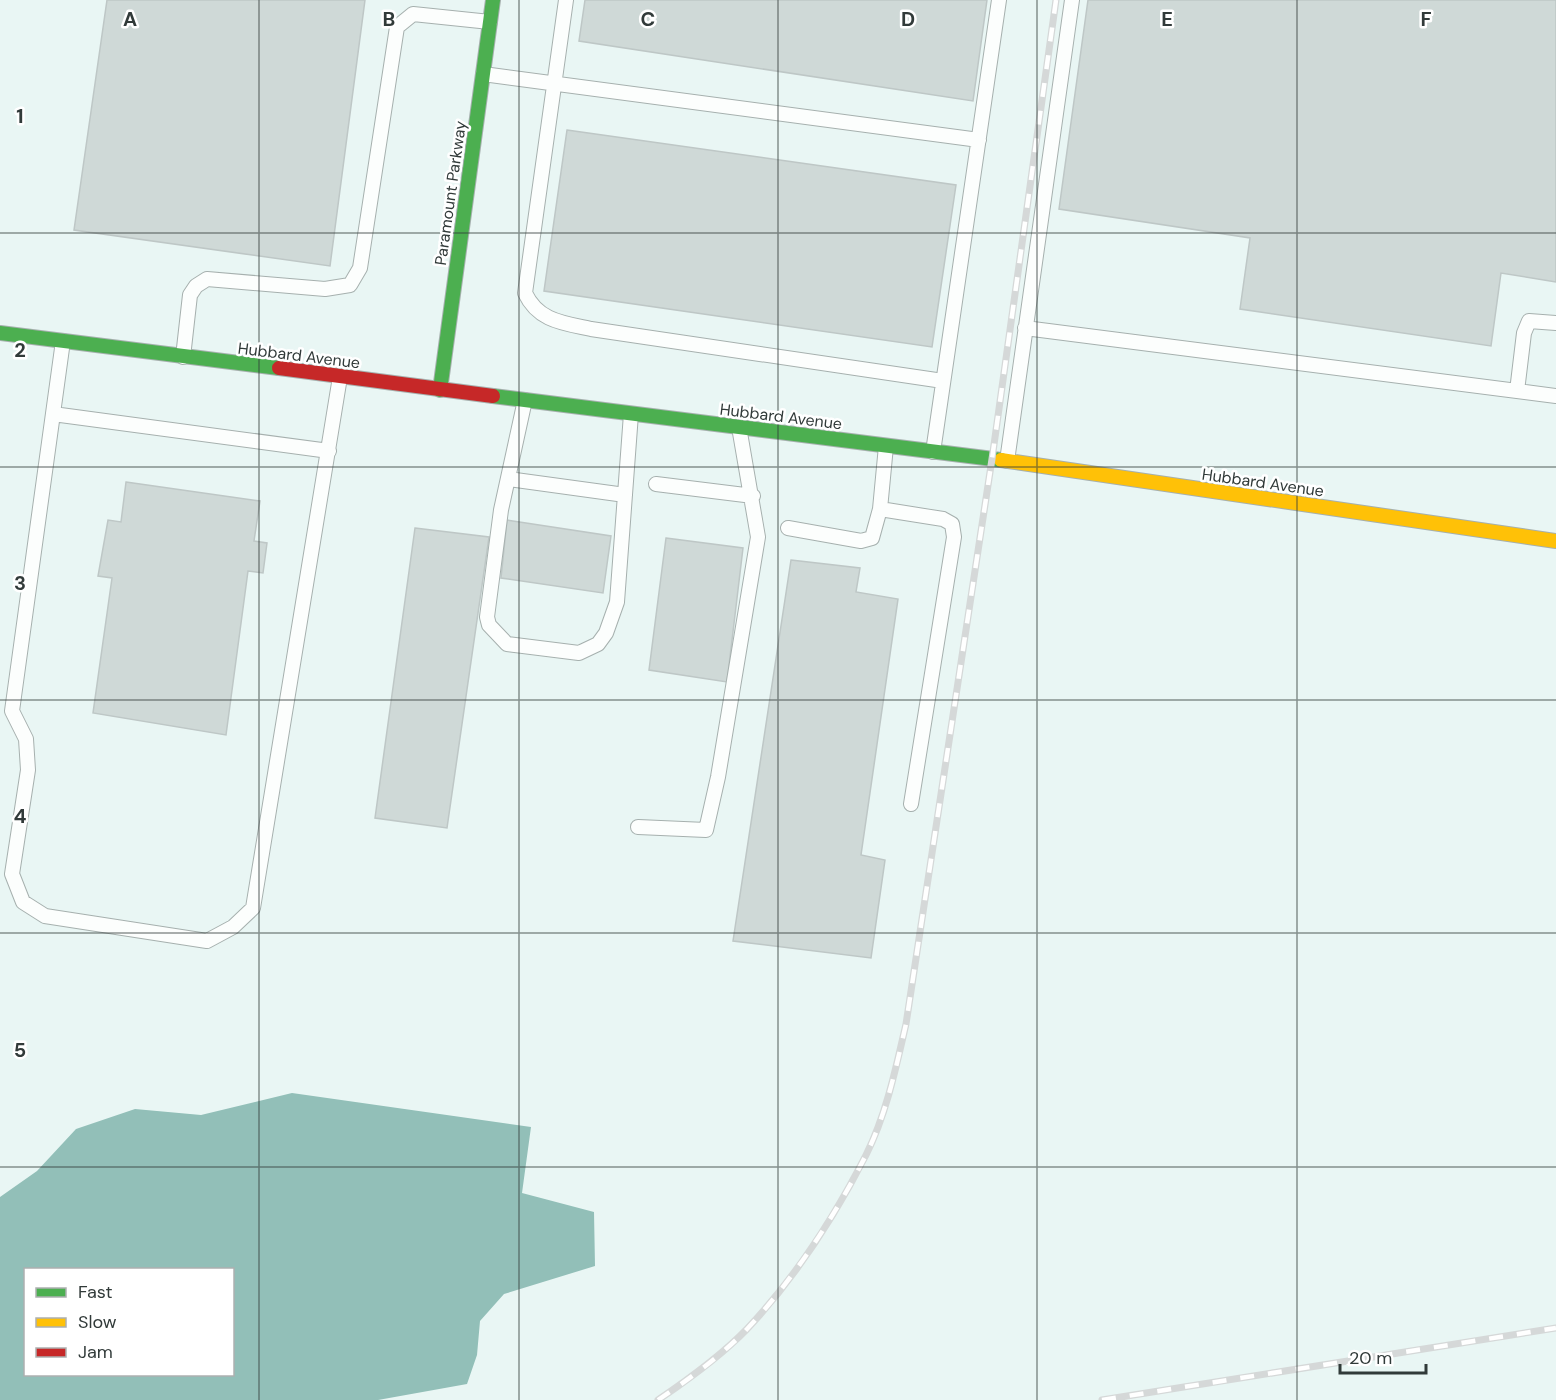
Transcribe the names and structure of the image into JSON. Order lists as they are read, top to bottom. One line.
{"streets":{"street":["Paramount Parkway","Hubbard Avenue"]},"crossings":[["Paramount Parkway","Hubbard Avenue"]],"legend":["Fast","Slow","Jam"],"scale_bar":"20 m","grid":{"columns":["A","B","C","D","E","F"],"rows":["1","2","3","4","5"]}}
